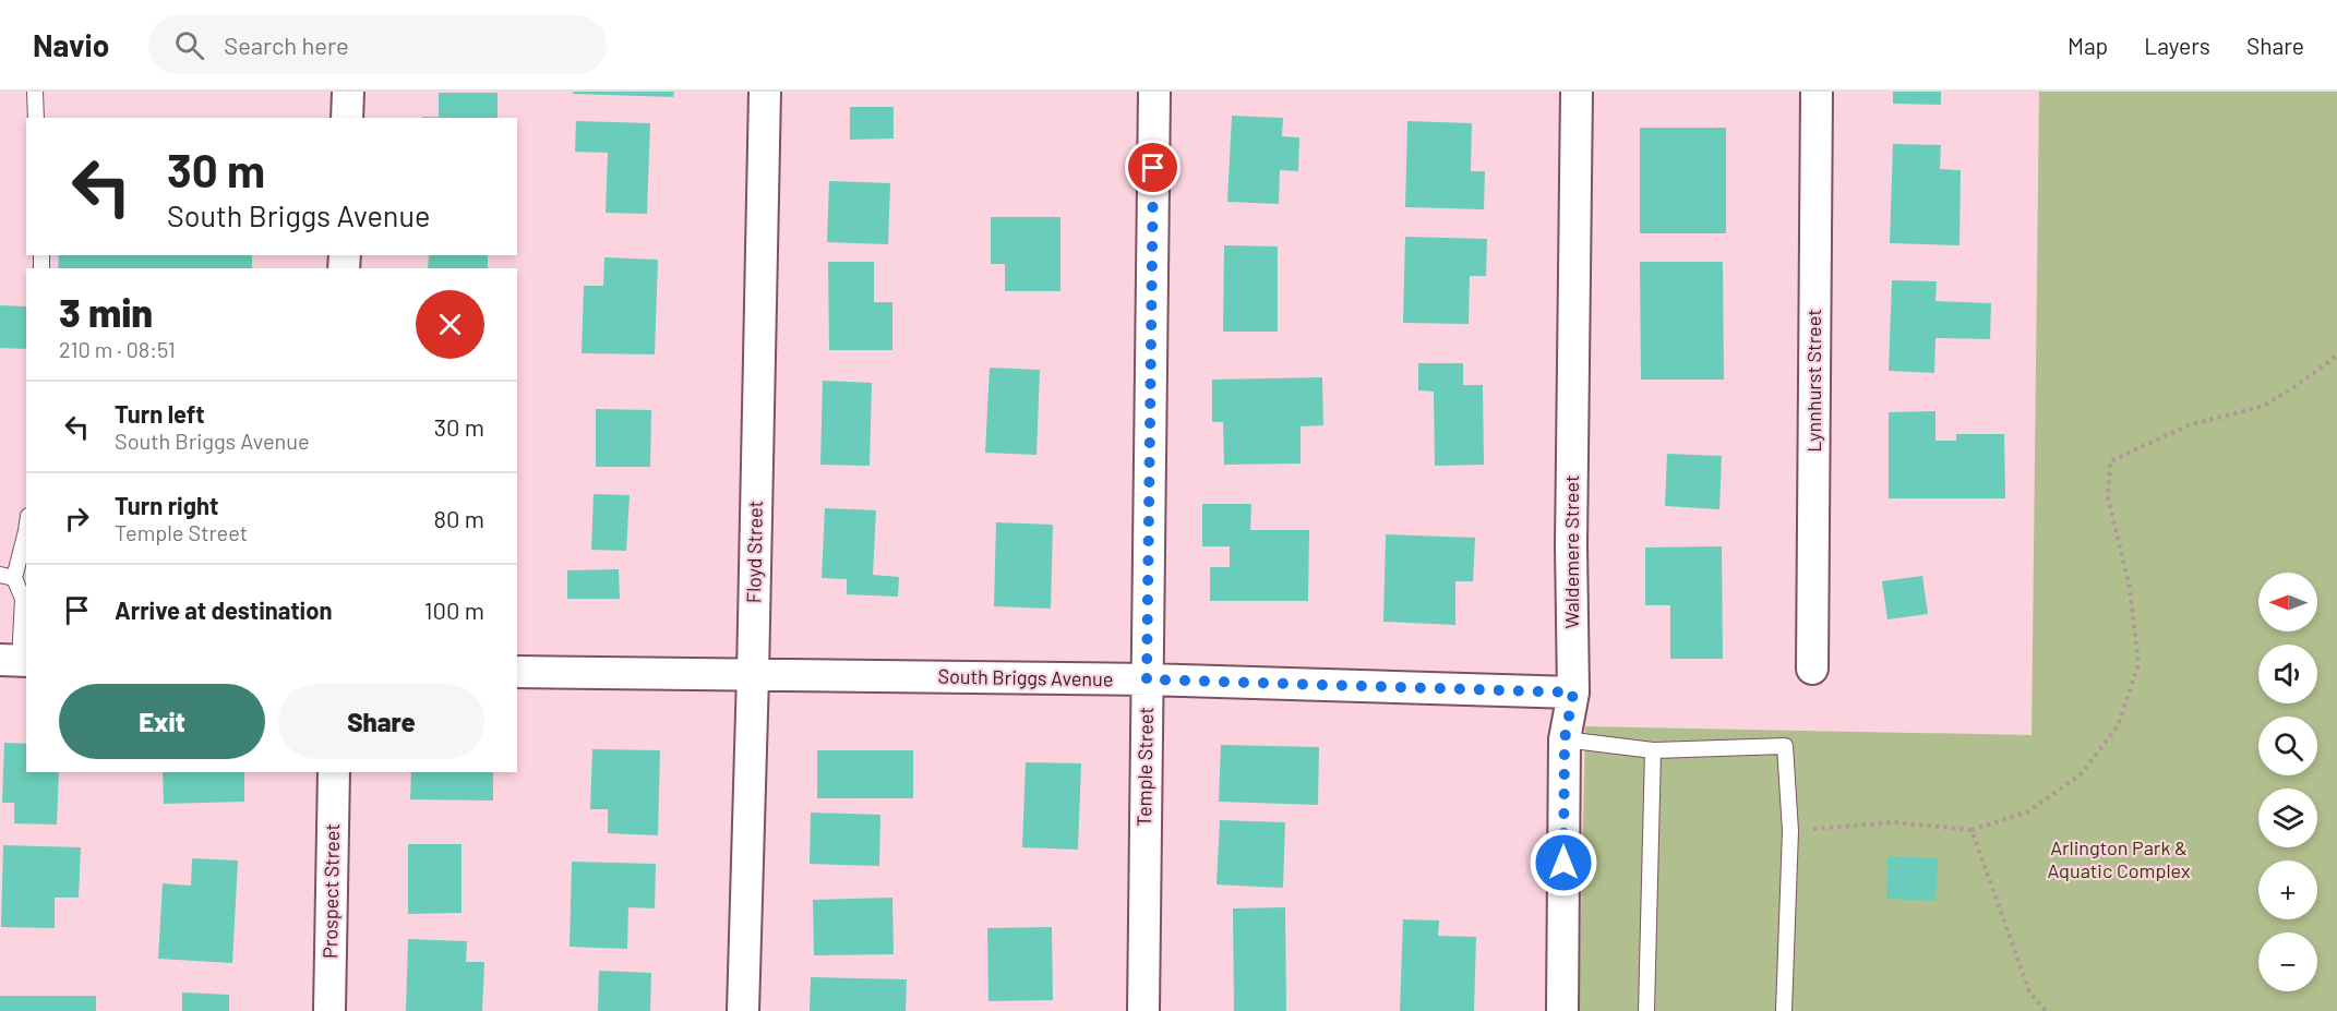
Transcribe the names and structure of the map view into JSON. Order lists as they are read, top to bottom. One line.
{"streets":{"street":["Lynnhurst Street","Floyd Street","Waldemere Street","South Briggs Avenue","Temple Street","Prospect Street"]},"crossings":[["Floyd Street","South Briggs Avenue"],["Waldemere Street","South Briggs Avenue"],["South Briggs Avenue","Temple Street"]],"parks":["Arlington Park & Aquatic Complex"],"north":"left","page":{"header":"Navio","search":"Search here","nav":["Map","Layers","Share"],"turn":["30 m","South Briggs Avenue"],"heading":["3 min","210 m · 08:51"],"list":[{"name":"Turn left","note":"South Briggs Avenue","value":"30 m"},{"name":"Turn right","note":"Temple Street","value":"80 m"},{"name":"Arrive at destination","value":"100 m"}],"map_buttons":["+","−"],"buttons":["Exit","Share"]}}
